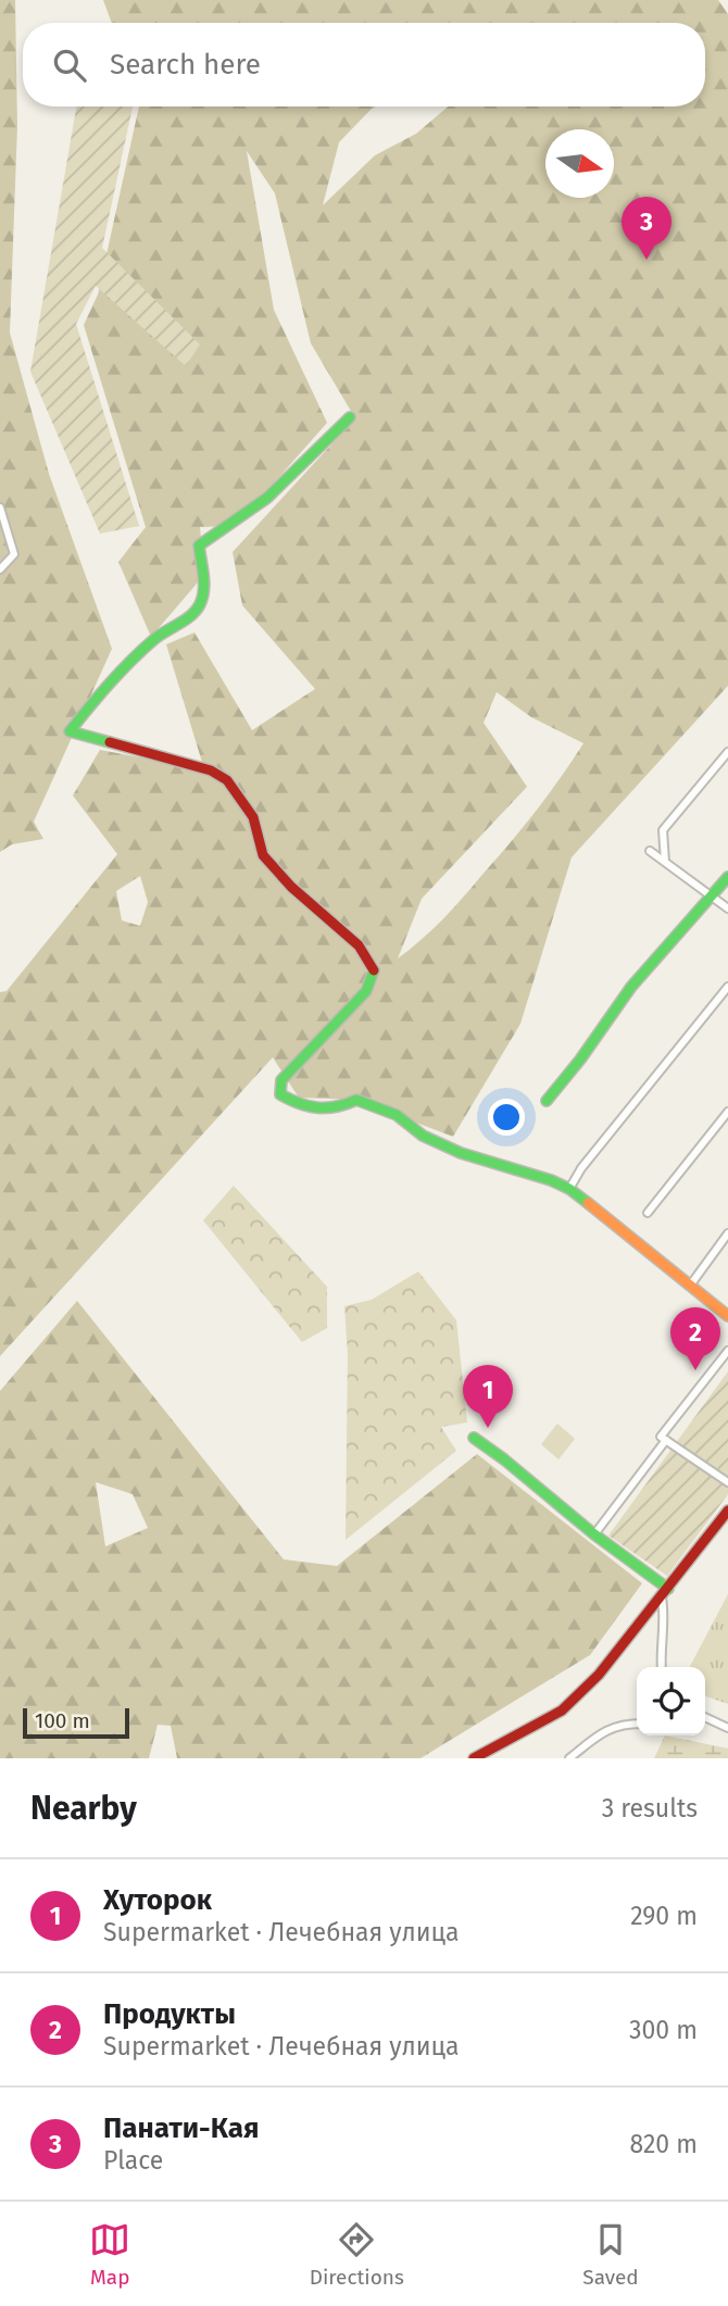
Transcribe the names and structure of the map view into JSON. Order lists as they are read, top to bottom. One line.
{"scale_bar":"100 m","north":"right","page":{"search":"Search here","pins":["3","2","1"],"scale":"100 m","heading":["Nearby","3 results"],"list":[{"mark":"1","name":"Хуторок","note":"Supermarket · Лечебная улица","value":"290 m"},{"mark":"2","name":"Продукты","note":"Supermarket · Лечебная улица","value":"300 m"},{"mark":"3","name":"Панати-Кая","note":"Place","value":"820 m"}],"nav":["Map","Directions","Saved"]}}
